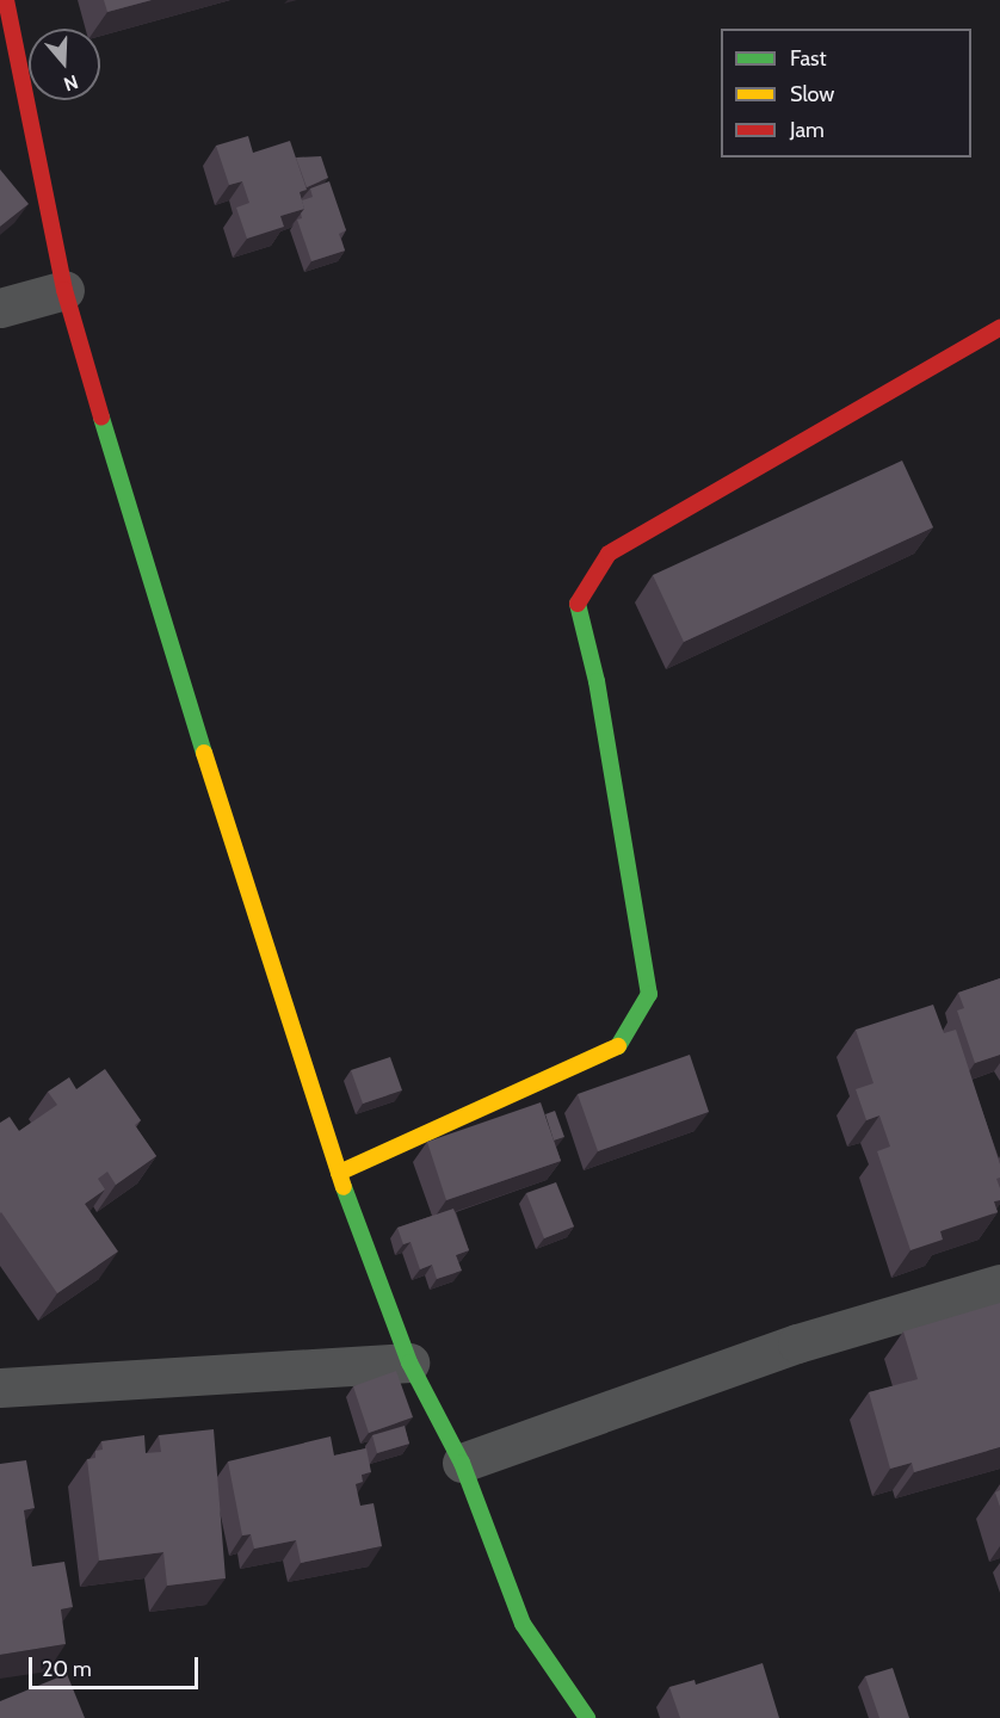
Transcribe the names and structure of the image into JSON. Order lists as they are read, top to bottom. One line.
{"legend":["Fast","Slow","Jam"],"scale_bar":"20 m","north":"bottom"}
